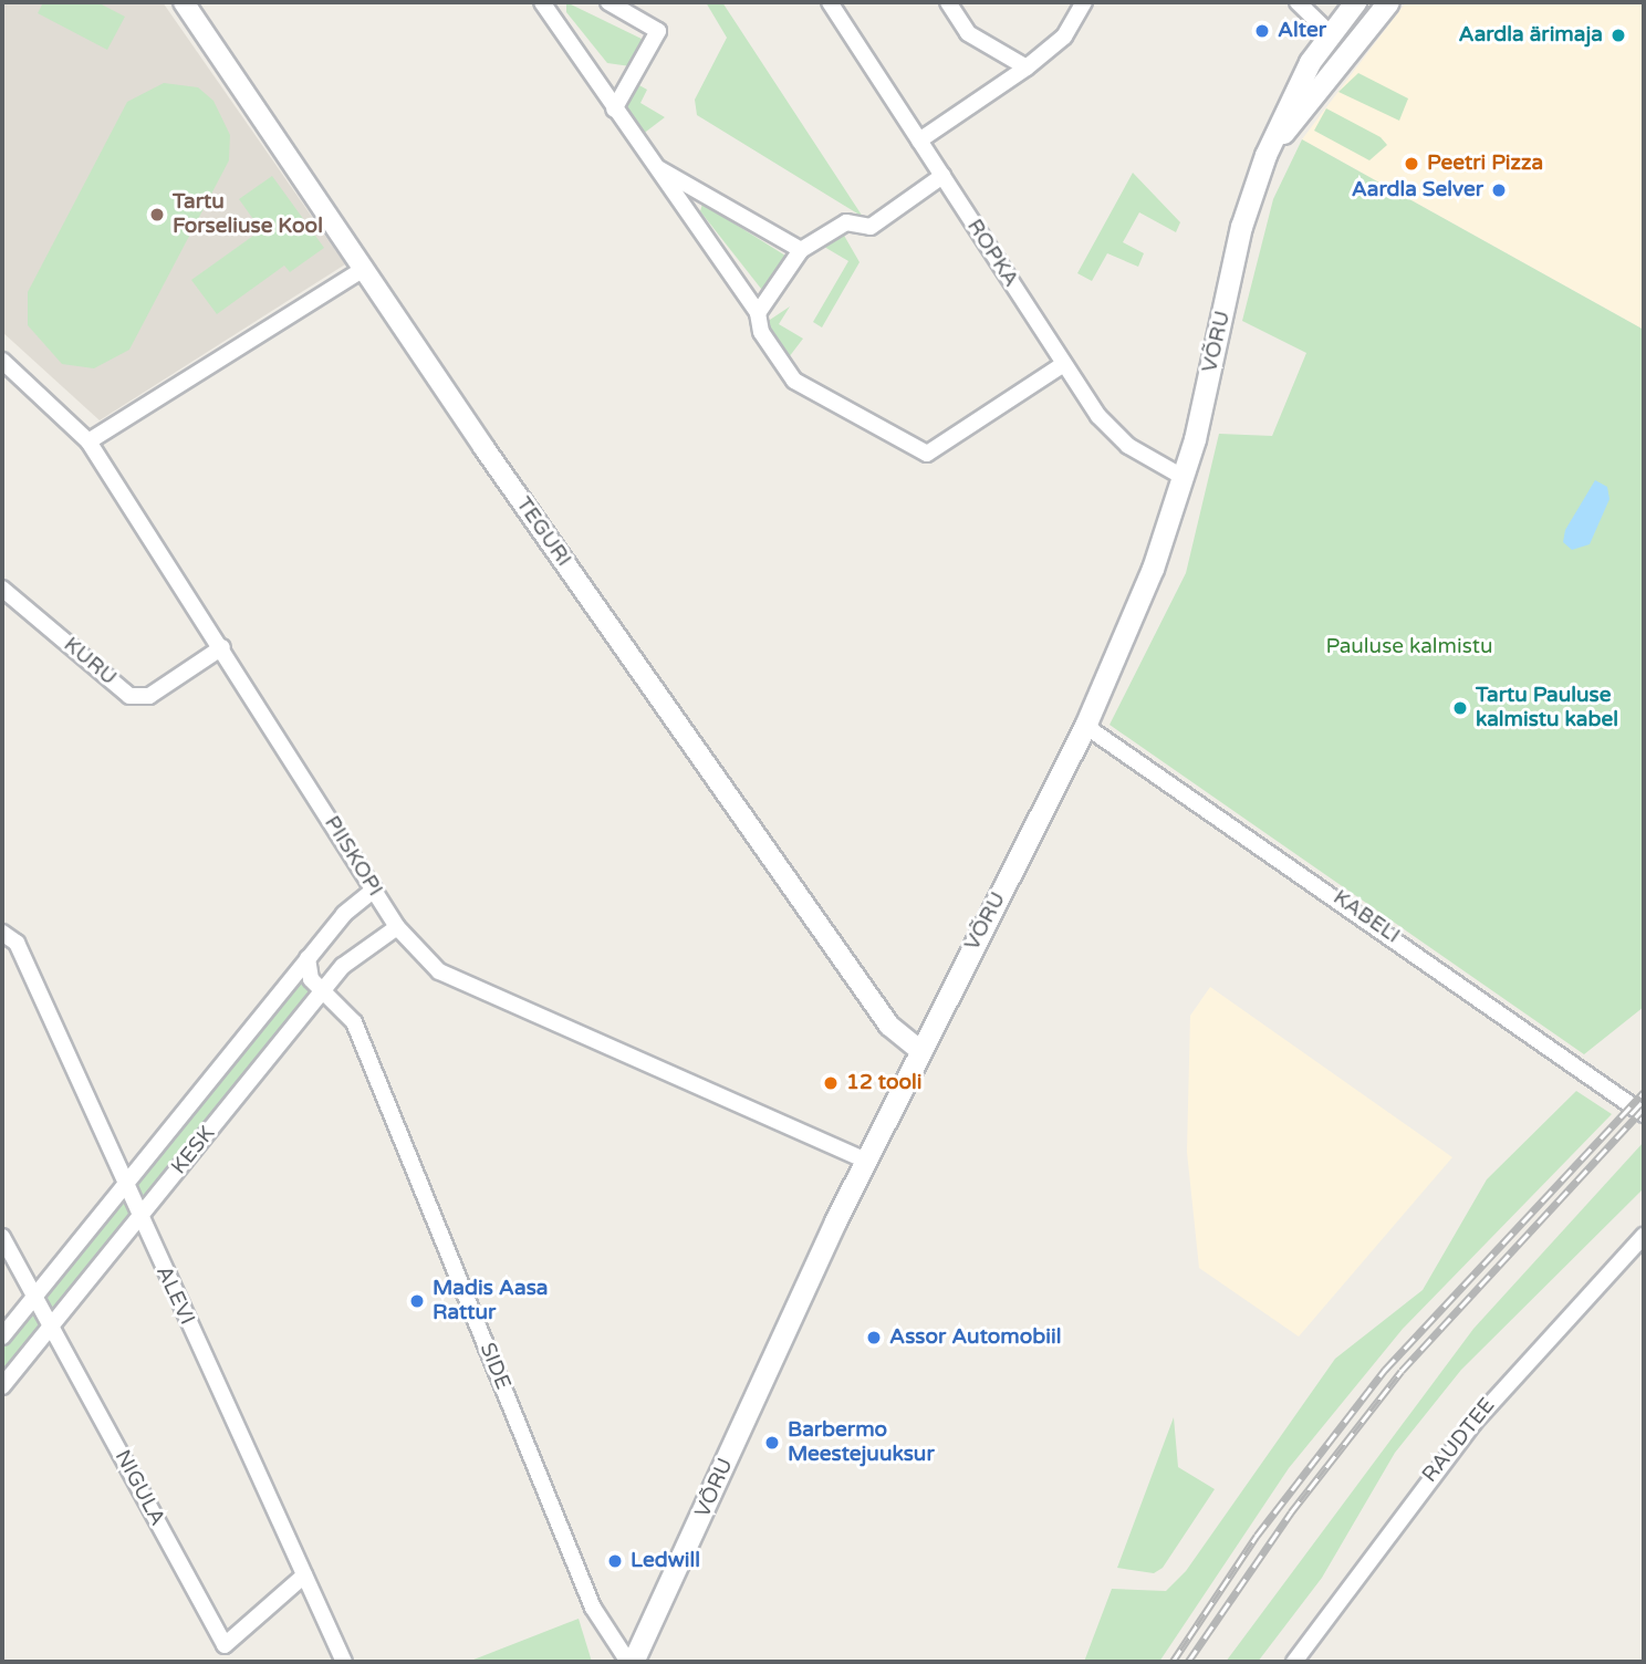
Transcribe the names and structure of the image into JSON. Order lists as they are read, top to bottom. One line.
{"streets":{"main road":["VÕRU"],"street":["ROPKA","TEGURI","KURU","PIISKOPI","KABELI","KESK","ALEVI","SIDE","RAUDTEE","NIGULA"]},"crossings":[["ROPKA","VÕRU"],["VÕRU","TEGURI"],["VÕRU","PIISKOPI"],["VÕRU","KABELI"],["VÕRU","SIDE"],["KURU","PIISKOPI"],["PIISKOPI","KESK"],["KESK","ALEVI"],["KESK","SIDE"],["KESK","NIGULA"],["ALEVI","NIGULA"]],"parks":["Pauluse kalmistu"],"places":["Alter","Aardla ärimaja","Peetri Pizza","Aardla Selver","Tartu Forseliuse Kool","Tartu Pauluse kalmistu kabel","12 tooli","Madis Aasa Rattur","Assor Automobiil","Barbermo Meestejuuksur","Ledwill"]}
